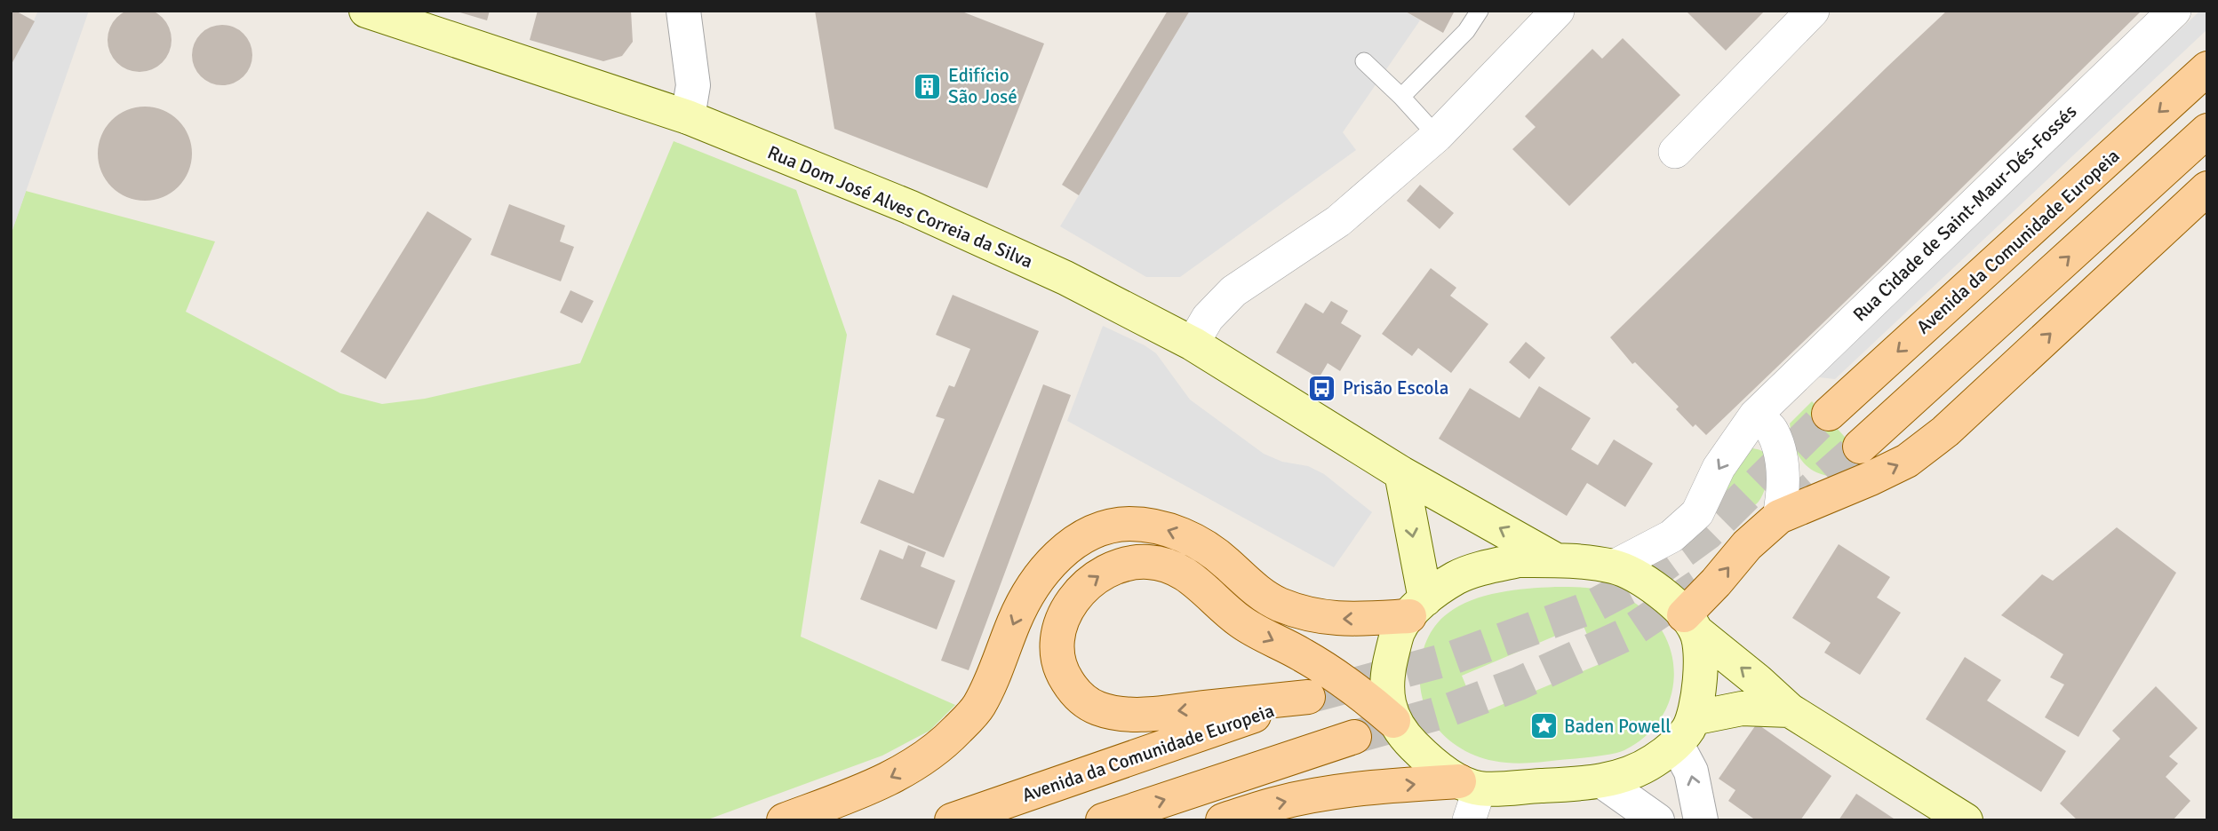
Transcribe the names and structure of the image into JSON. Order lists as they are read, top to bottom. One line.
{"streets":{"main road":["Rua Dom José Alves Correia da Silva","Avenida da Comunidade Europeia"],"street":["Rua Cidade de Saint-Maur-Dés-Fossés"]},"places":{"building":["Edifício São José"],"bus stop":["Prisão Escola"],"place":["Baden Powell"]}}
